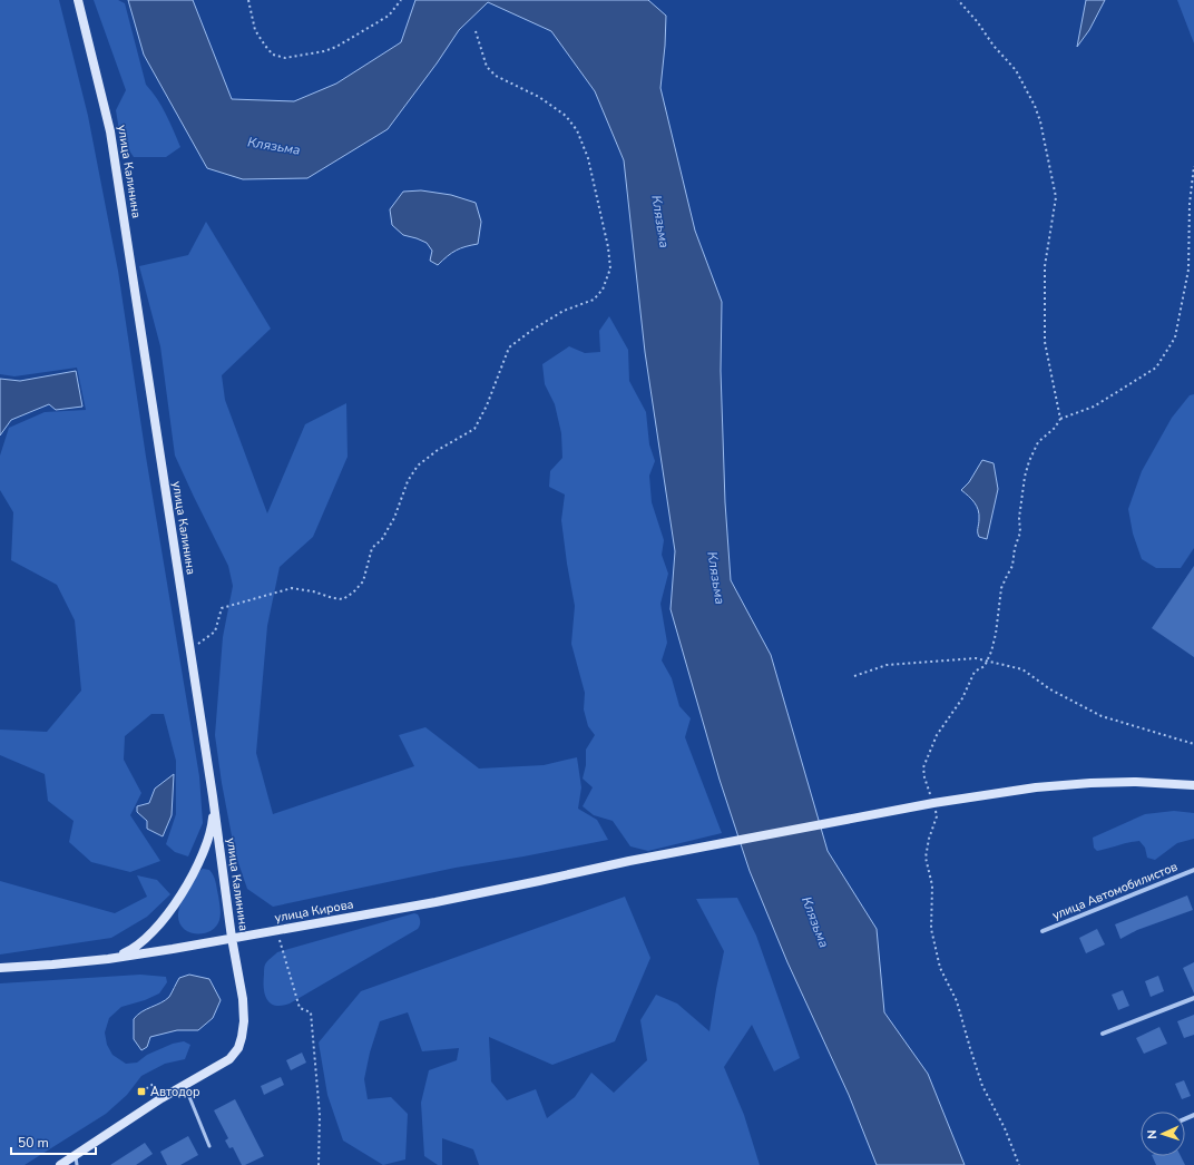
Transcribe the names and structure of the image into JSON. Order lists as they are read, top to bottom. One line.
{"streets":{"main road":["улица Калинина","улица Кирова"],"street":["улица Автомобилистов"]},"crossings":[["улица Калинина","улица Кирова"]],"water":["Клязьма"],"places":{"transit":["Автодор"]},"scale_bar":"50 m","north":"left"}
